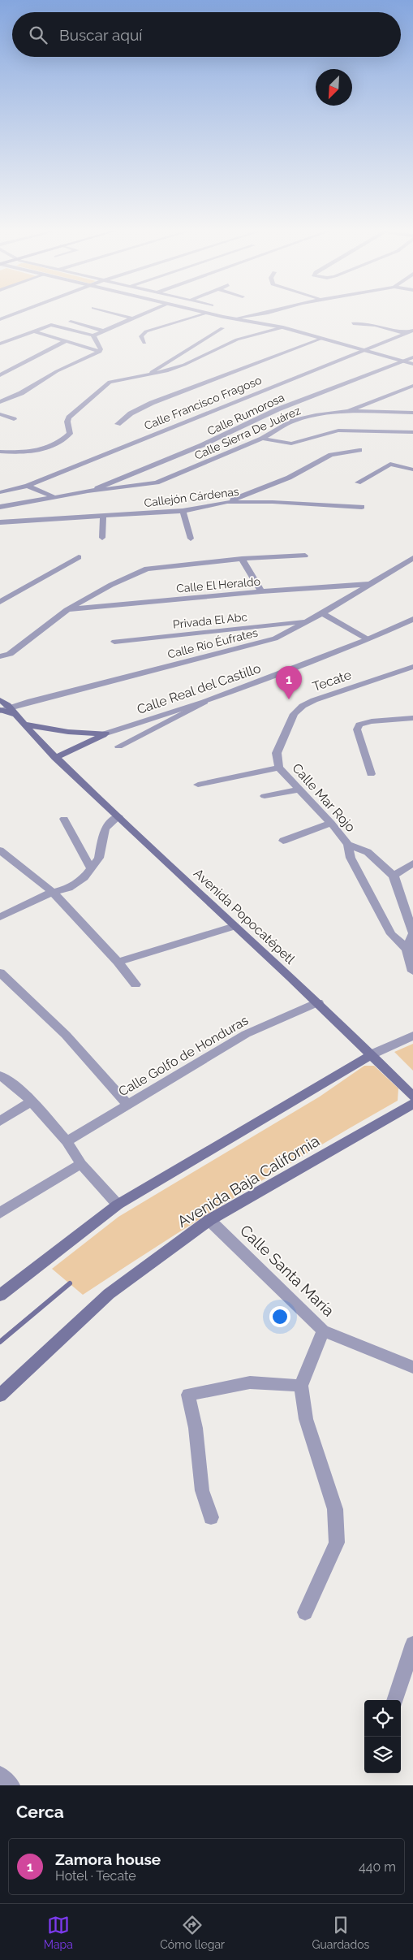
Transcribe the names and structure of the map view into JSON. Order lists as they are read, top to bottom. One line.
{"streets":{"main road":["Avenida Popocatépetl","Avenida Baja California"],"street":["Calle Francisco Fragoso","Calle Rumorosa","Calle Sierra De Juárez","Callejón Cárdenas","Calle El Heraldo","Privada El Abc","Calle Río Éufrates","Tecate","Calle Real del Castillo","Calle Mar Rojo","Calle Golfo de Honduras","Calle Santa María"]},"crossings":[["Calle Rumorosa","Calle Sierra De Juárez"],["Calle El Heraldo","Calle Río Éufrates"],["Privada El Abc","Calle Río Éufrates"],["Calle Río Éufrates","Avenida Popocatépetl"],["Tecate","Calle Mar Rojo"],["Avenida Popocatépetl","Calle Golfo de Honduras"],["Avenida Baja California","Calle Santa María"]],"north":"bottom left","page":{"search":"Buscar aquí","pins":"1","heading":"Cerca","list":[{"mark":"1","name":"Zamora house","note":"Hotel · Tecate","value":"440 m"}],"nav":["Mapa","Cómo llegar","Guardados"]}}
